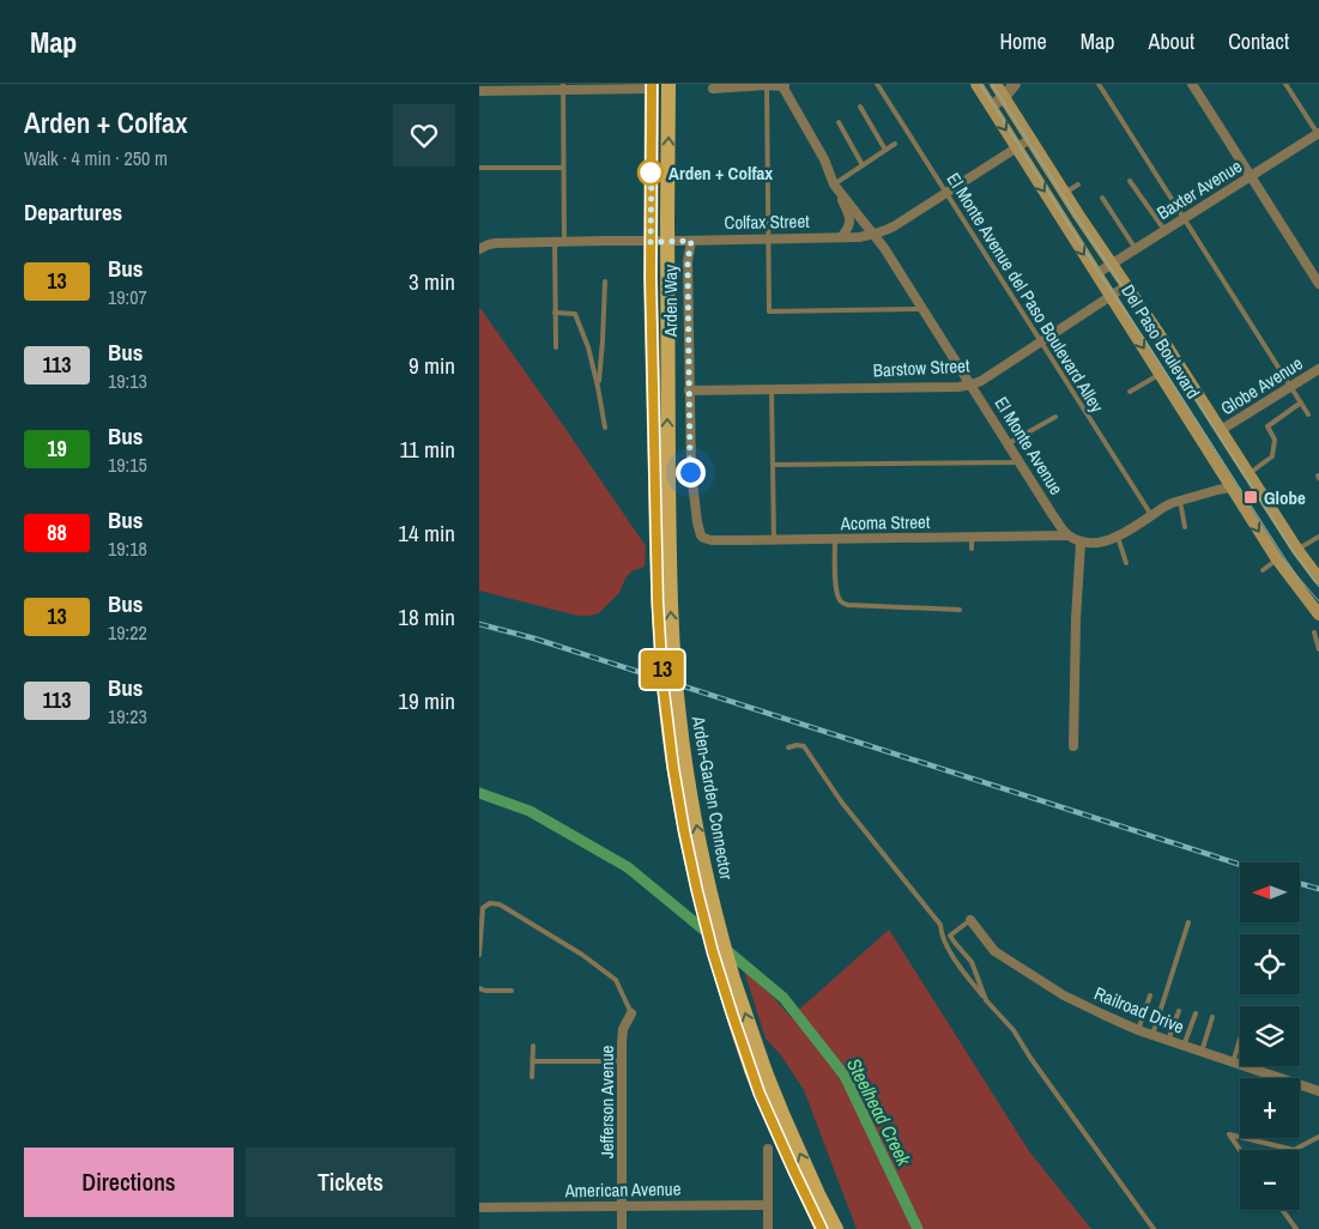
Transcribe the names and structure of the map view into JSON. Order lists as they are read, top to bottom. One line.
{"streets":{"main road":["Arden Way","Del Paso Boulevard","Arden-Garden Connector"],"street":["Baxter Avenue","Colfax Street","Barstow Street","Globe Avenue","El Monte Avenue","Acoma Street","Railroad Drive","Jefferson Avenue","American Avenue"],"lane":["El Monte Avenue del Paso Boulevard Alley"]},"crossings":[["Baxter Avenue","Del Paso Boulevard"],["Colfax Street","El Monte Avenue del Paso Boulevard Alley"],["Colfax Street","Arden Way"],["Colfax Street","Del Paso Boulevard"],["Colfax Street","El Monte Avenue"],["Colfax Street","Arden-Garden Connector"],["El Monte Avenue del Paso Boulevard Alley","Barstow Street"],["Arden Way","Barstow Street"],["Arden Way","Acoma Street"],["Arden Way","Arden-Garden Connector"],["Del Paso Boulevard","Barstow Street"],["Del Paso Boulevard","Globe Avenue"],["Barstow Street","El Monte Avenue"],["El Monte Avenue","Acoma Street"],["Jefferson Avenue","American Avenue"]],"water":["Steelhead Creek"],"places":{"other":["Arden + Colfax"],"transit":["Globe"]},"lines":["bus line 13"],"north":"left","page":{"header":"Map","nav":["Home","Map","About","Contact"],"heading":[["Arden + Colfax","Walk · 4 min · 250 m"],"Departures"],"on_map":"13","list":[{"mark":"13","name":"Bus","note":"19:07","value":"3 min"},{"mark":"113","name":"Bus","note":"19:13","value":"9 min"},{"mark":"19","name":"Bus","note":"19:15","value":"11 min"},{"mark":"88","name":"Bus","note":"19:18","value":"14 min"},{"mark":"13","name":"Bus","note":"19:22","value":"18 min"},{"mark":"113","name":"Bus","note":"19:23","value":"19 min"}],"map_buttons":["+","−"],"buttons":["Directions","Tickets"]}}
